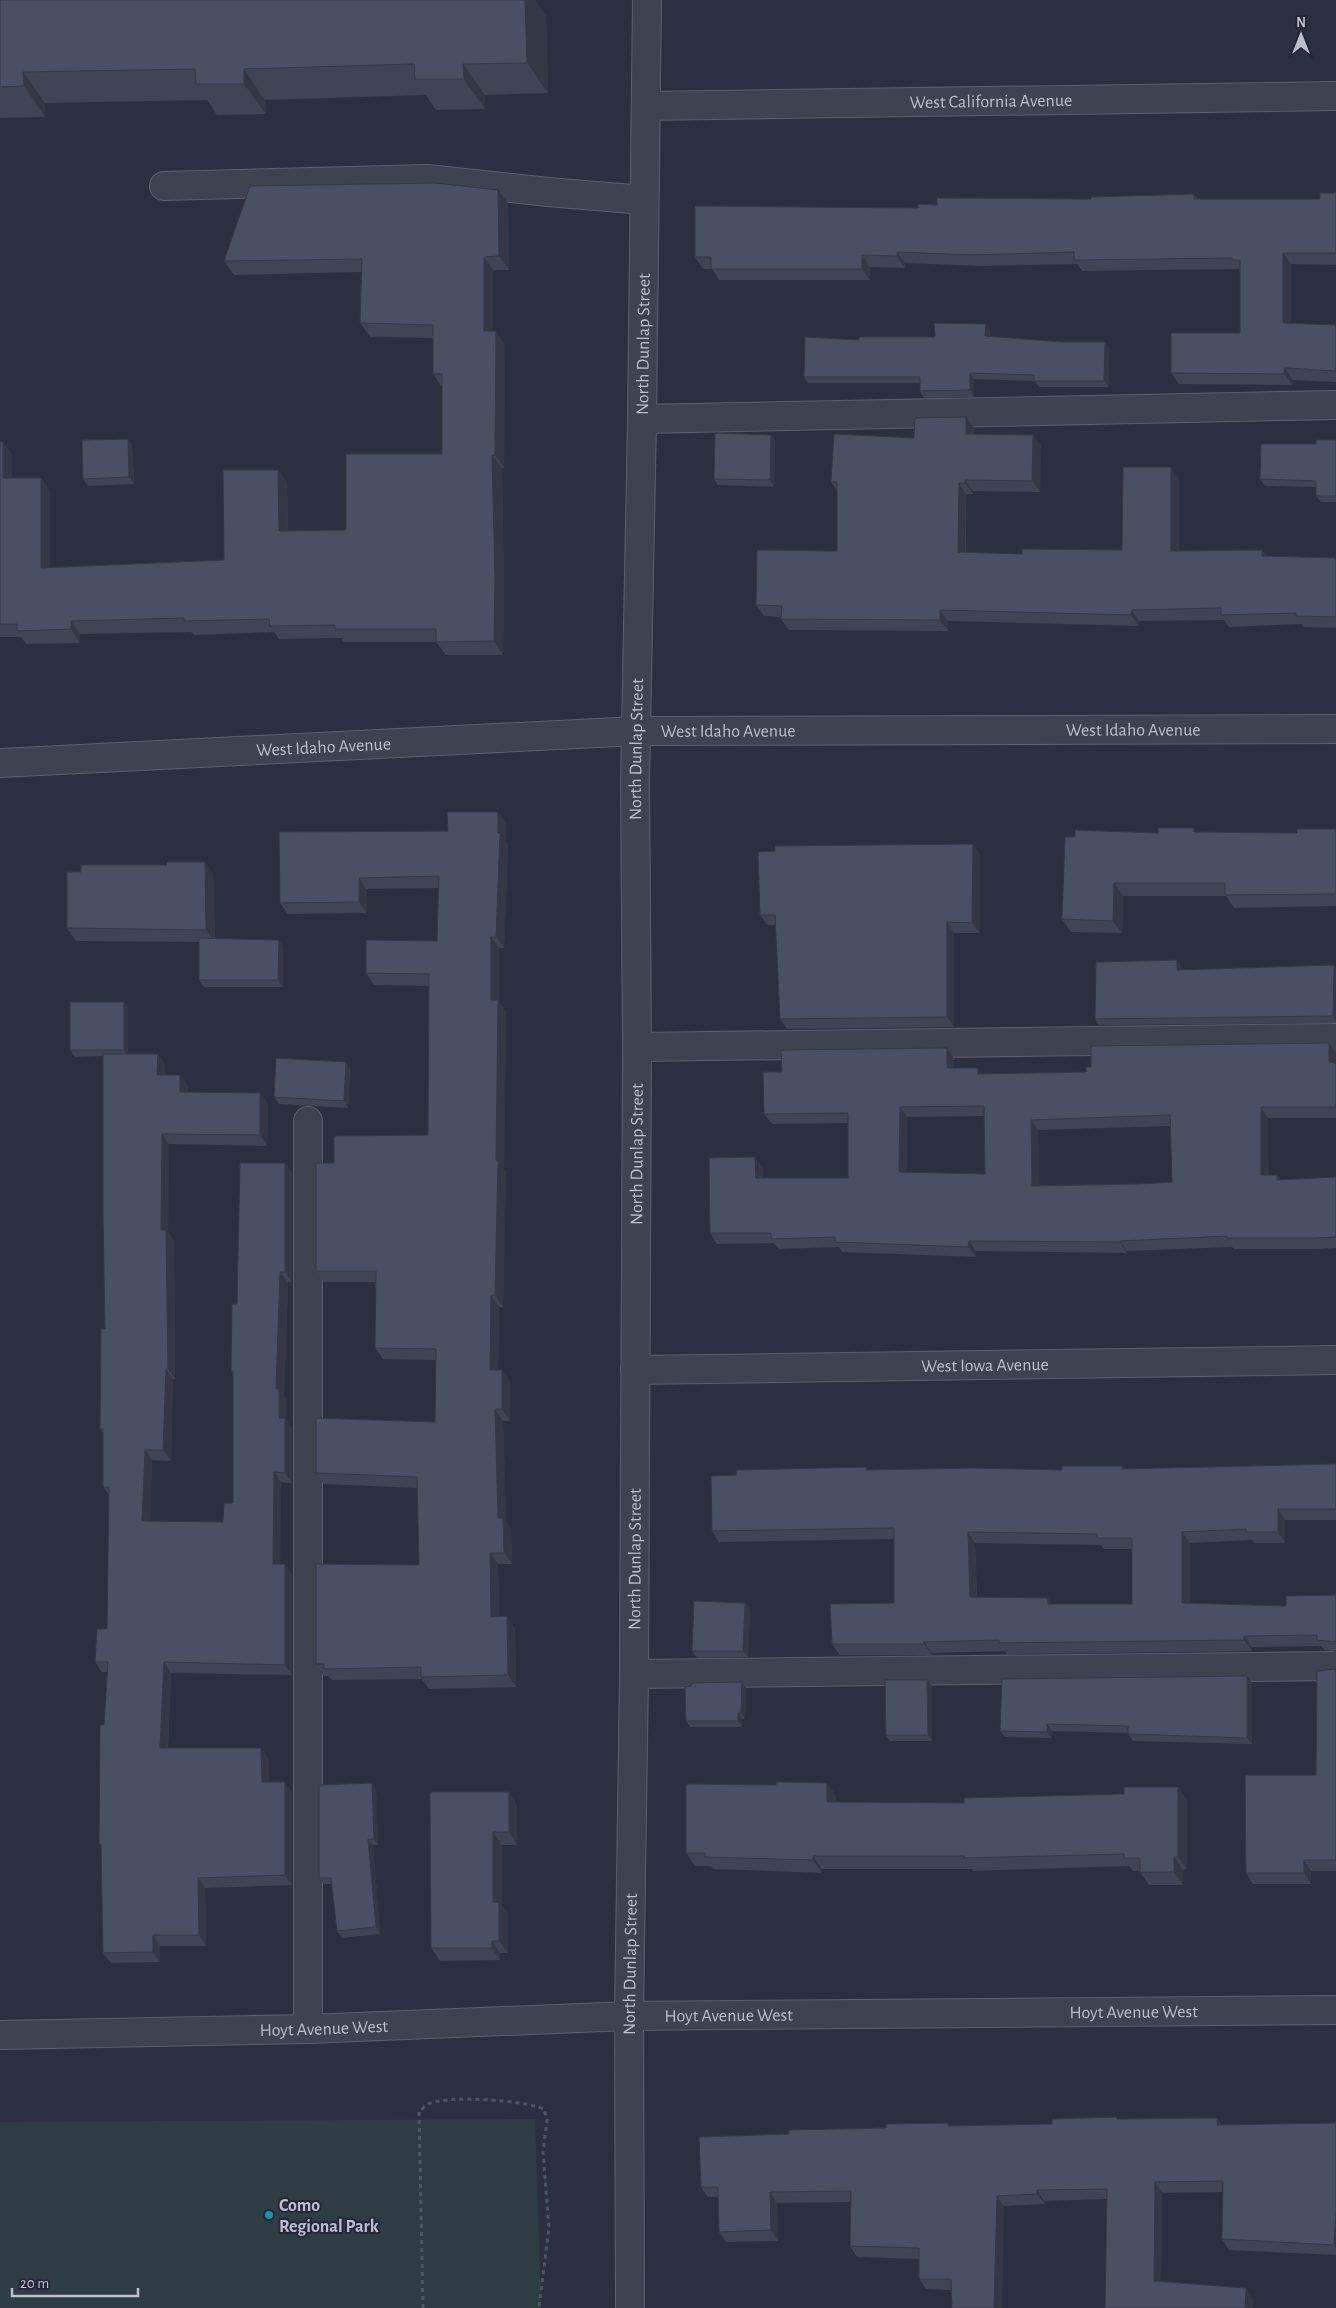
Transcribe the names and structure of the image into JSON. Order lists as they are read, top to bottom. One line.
{"streets":{"street":["West California Avenue","North Dunlap Street","West Idaho Avenue","West Iowa Avenue","Hoyt Avenue West"]},"crossings":[["West California Avenue","North Dunlap Street"],["North Dunlap Street","West Idaho Avenue"],["North Dunlap Street","West Iowa Avenue"],["North Dunlap Street","Hoyt Avenue West"]],"places":["Como Regional Park"],"scale_bar":"20 m","north":"top"}
